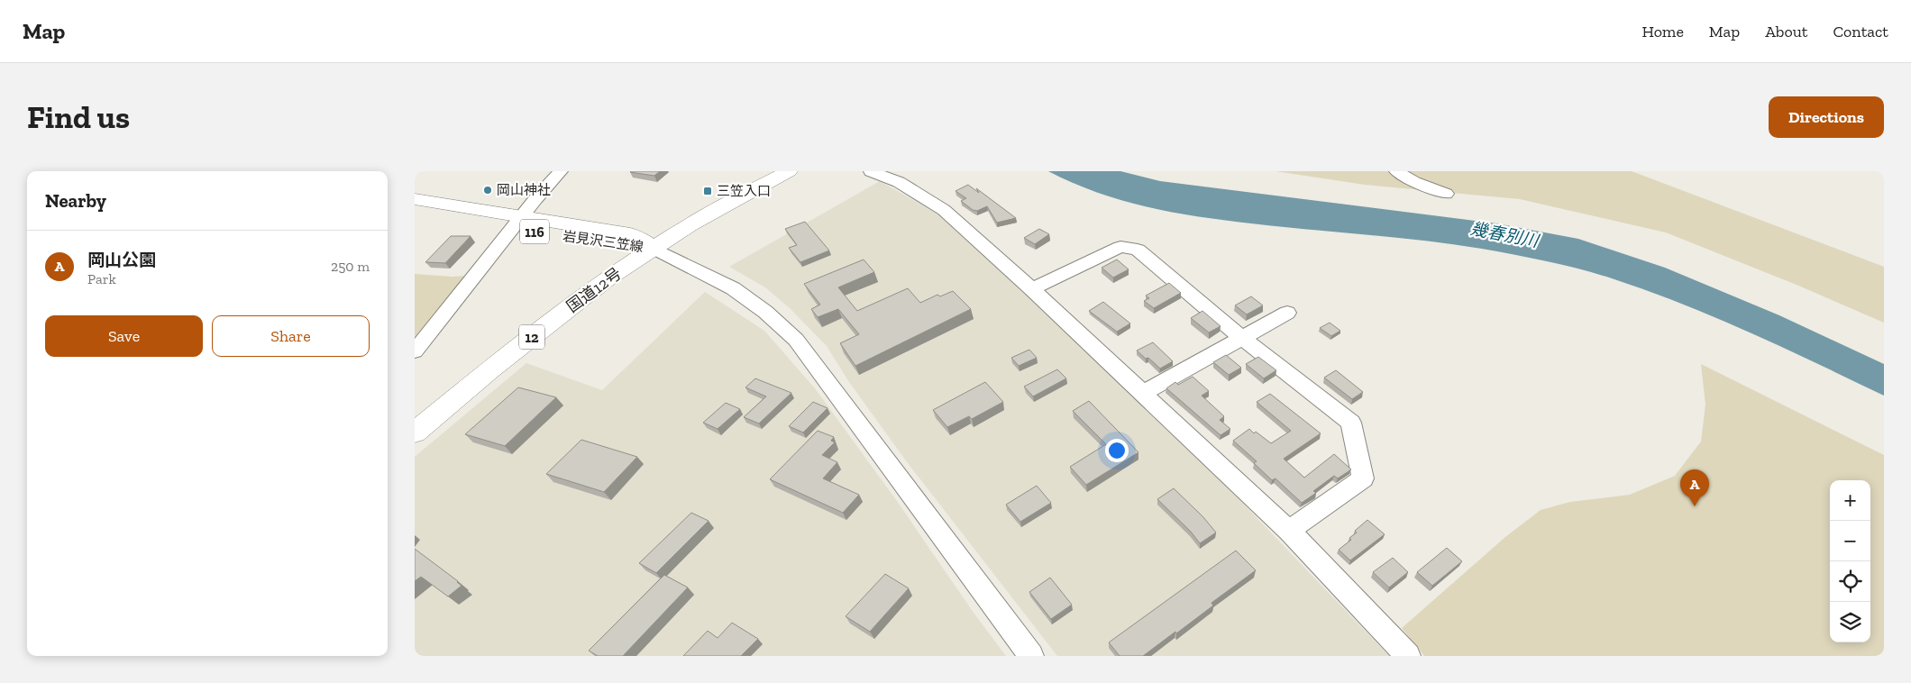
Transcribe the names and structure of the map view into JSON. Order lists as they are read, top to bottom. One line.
{"streets":{"main road":["116","岩見沢三笠線","国道12号","12"]},"crossings":[["岩見沢三笠線","国道12号"]],"water":["幾春別川"],"places":{"other":["岡山神社"],"transit":["三笠入口"]},"page":{"header":"Map","nav":["Home","Map","About","Contact"],"buttons":["Directions",["Save","Share"]],"title":"Find us","heading":"Nearby","list":[{"mark":"A","name":"岡山公園","note":"Park","value":"250 m"}],"pins":"A","map_buttons":["+","−"]}}
